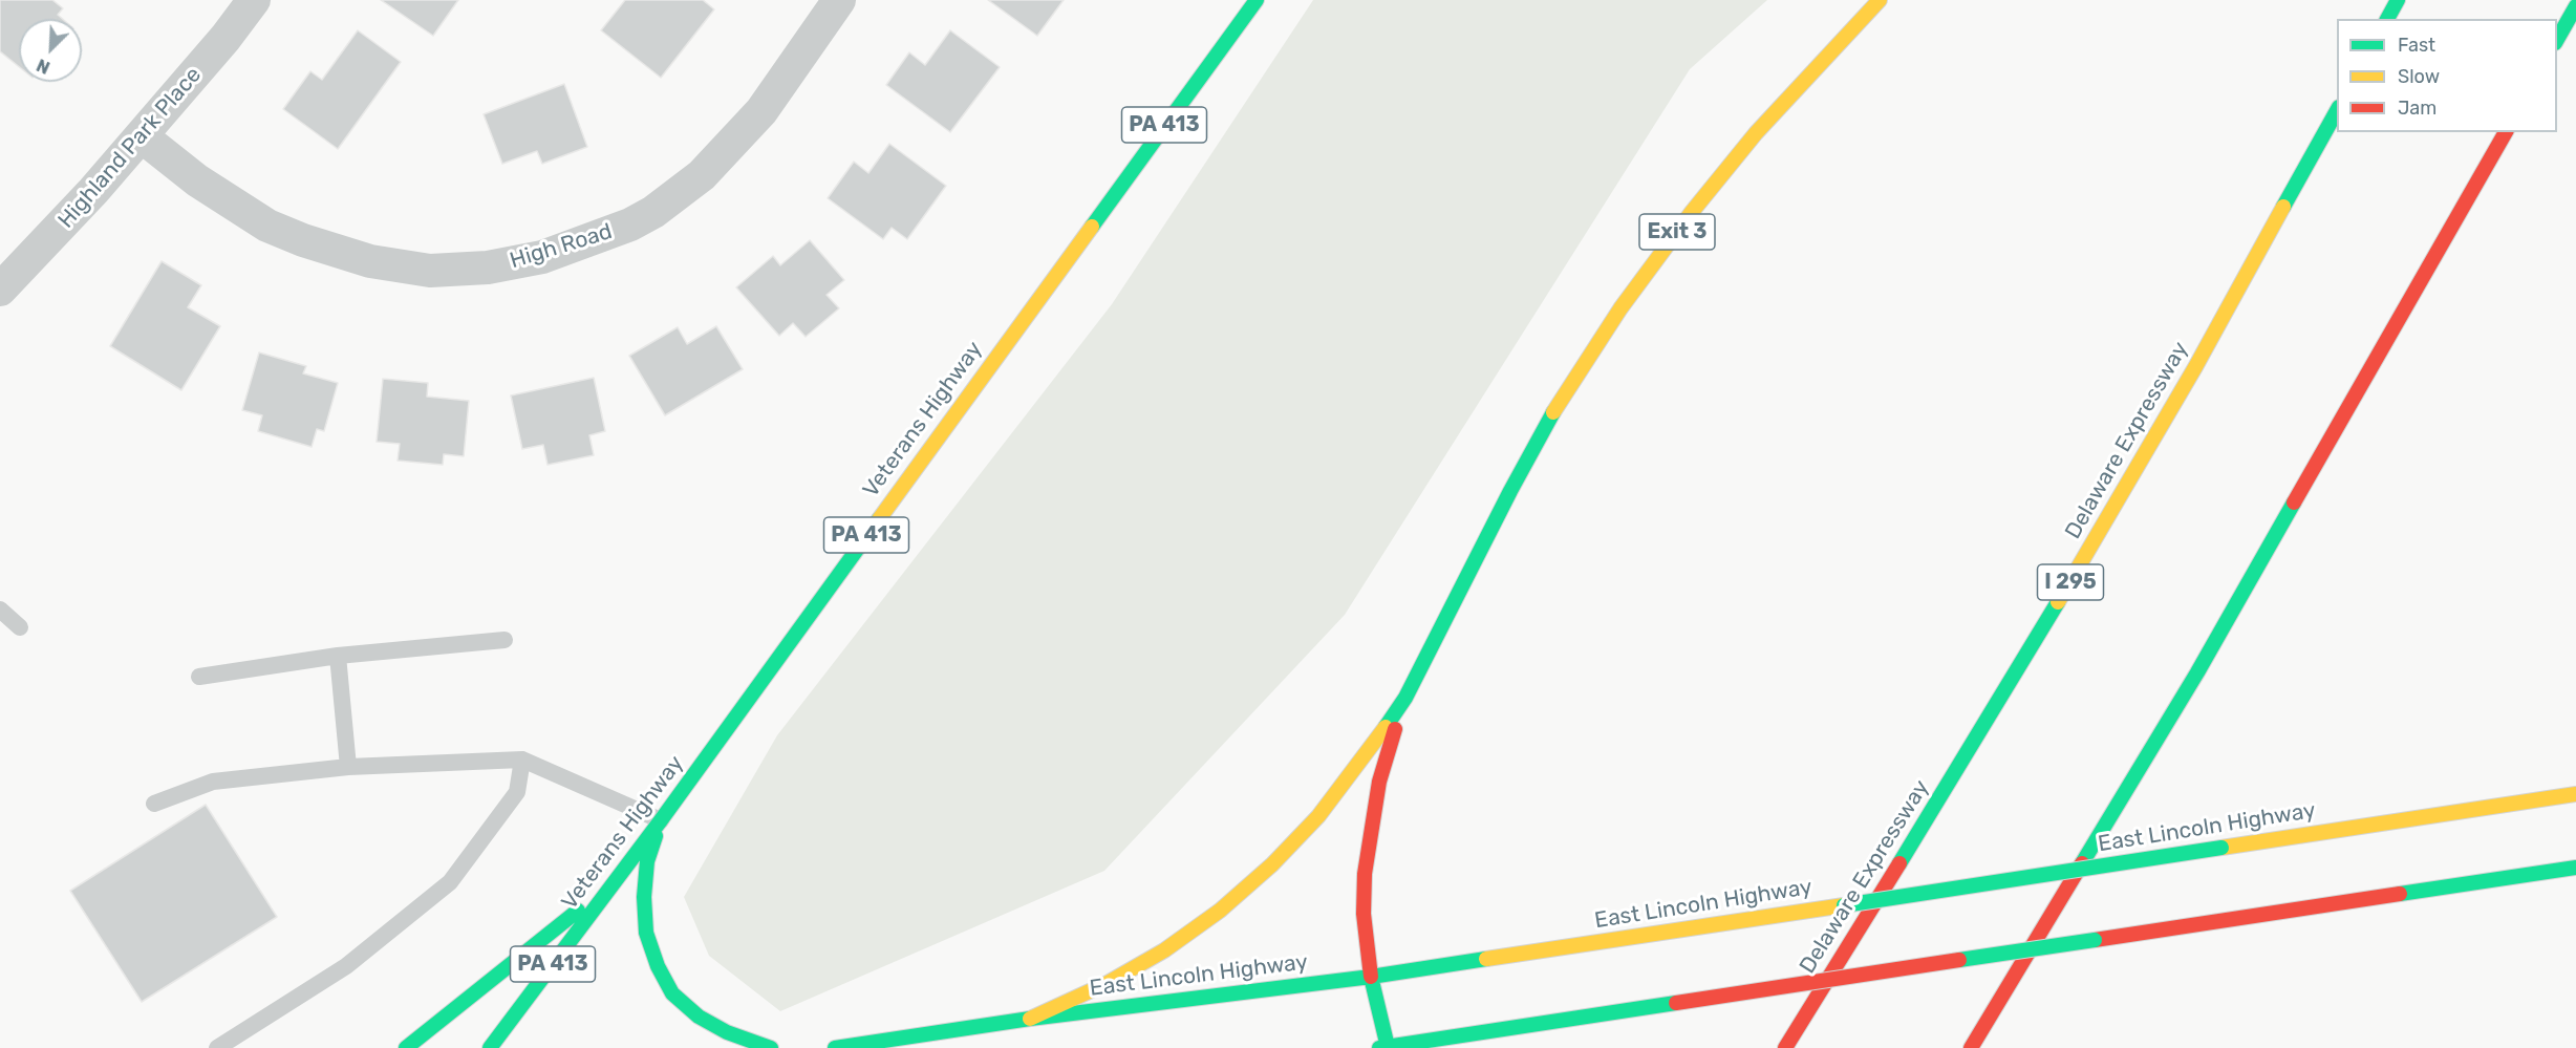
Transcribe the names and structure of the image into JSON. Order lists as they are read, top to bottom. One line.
{"streets":{"main road":["PA 413","Exit 3","Veterans Highway","Delaware Expressway","I 295","East Lincoln Highway"],"street":["Highland Park Place","High Road"]},"crossings":[["PA 413","Veterans Highway"],["Highland Park Place","High Road"]],"legend":["Fast","Slow","Jam"],"north":"bottom left"}
